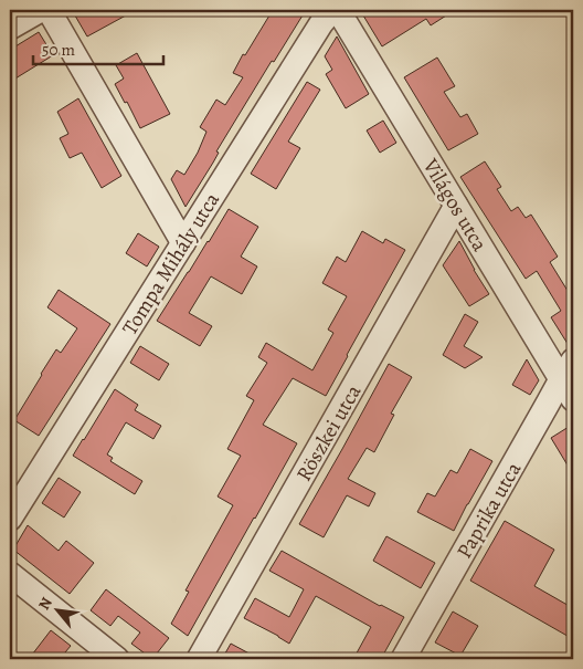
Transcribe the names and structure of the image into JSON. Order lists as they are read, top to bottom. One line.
{"streets":{"street":["Világos utca","Tompa Mihály utca","Röszkei utca","Paprika utca"]},"crossings":[["Világos utca","Röszkei utca"],["Világos utca","Paprika utca"]],"scale_bar":"50 m","north":"top left"}
